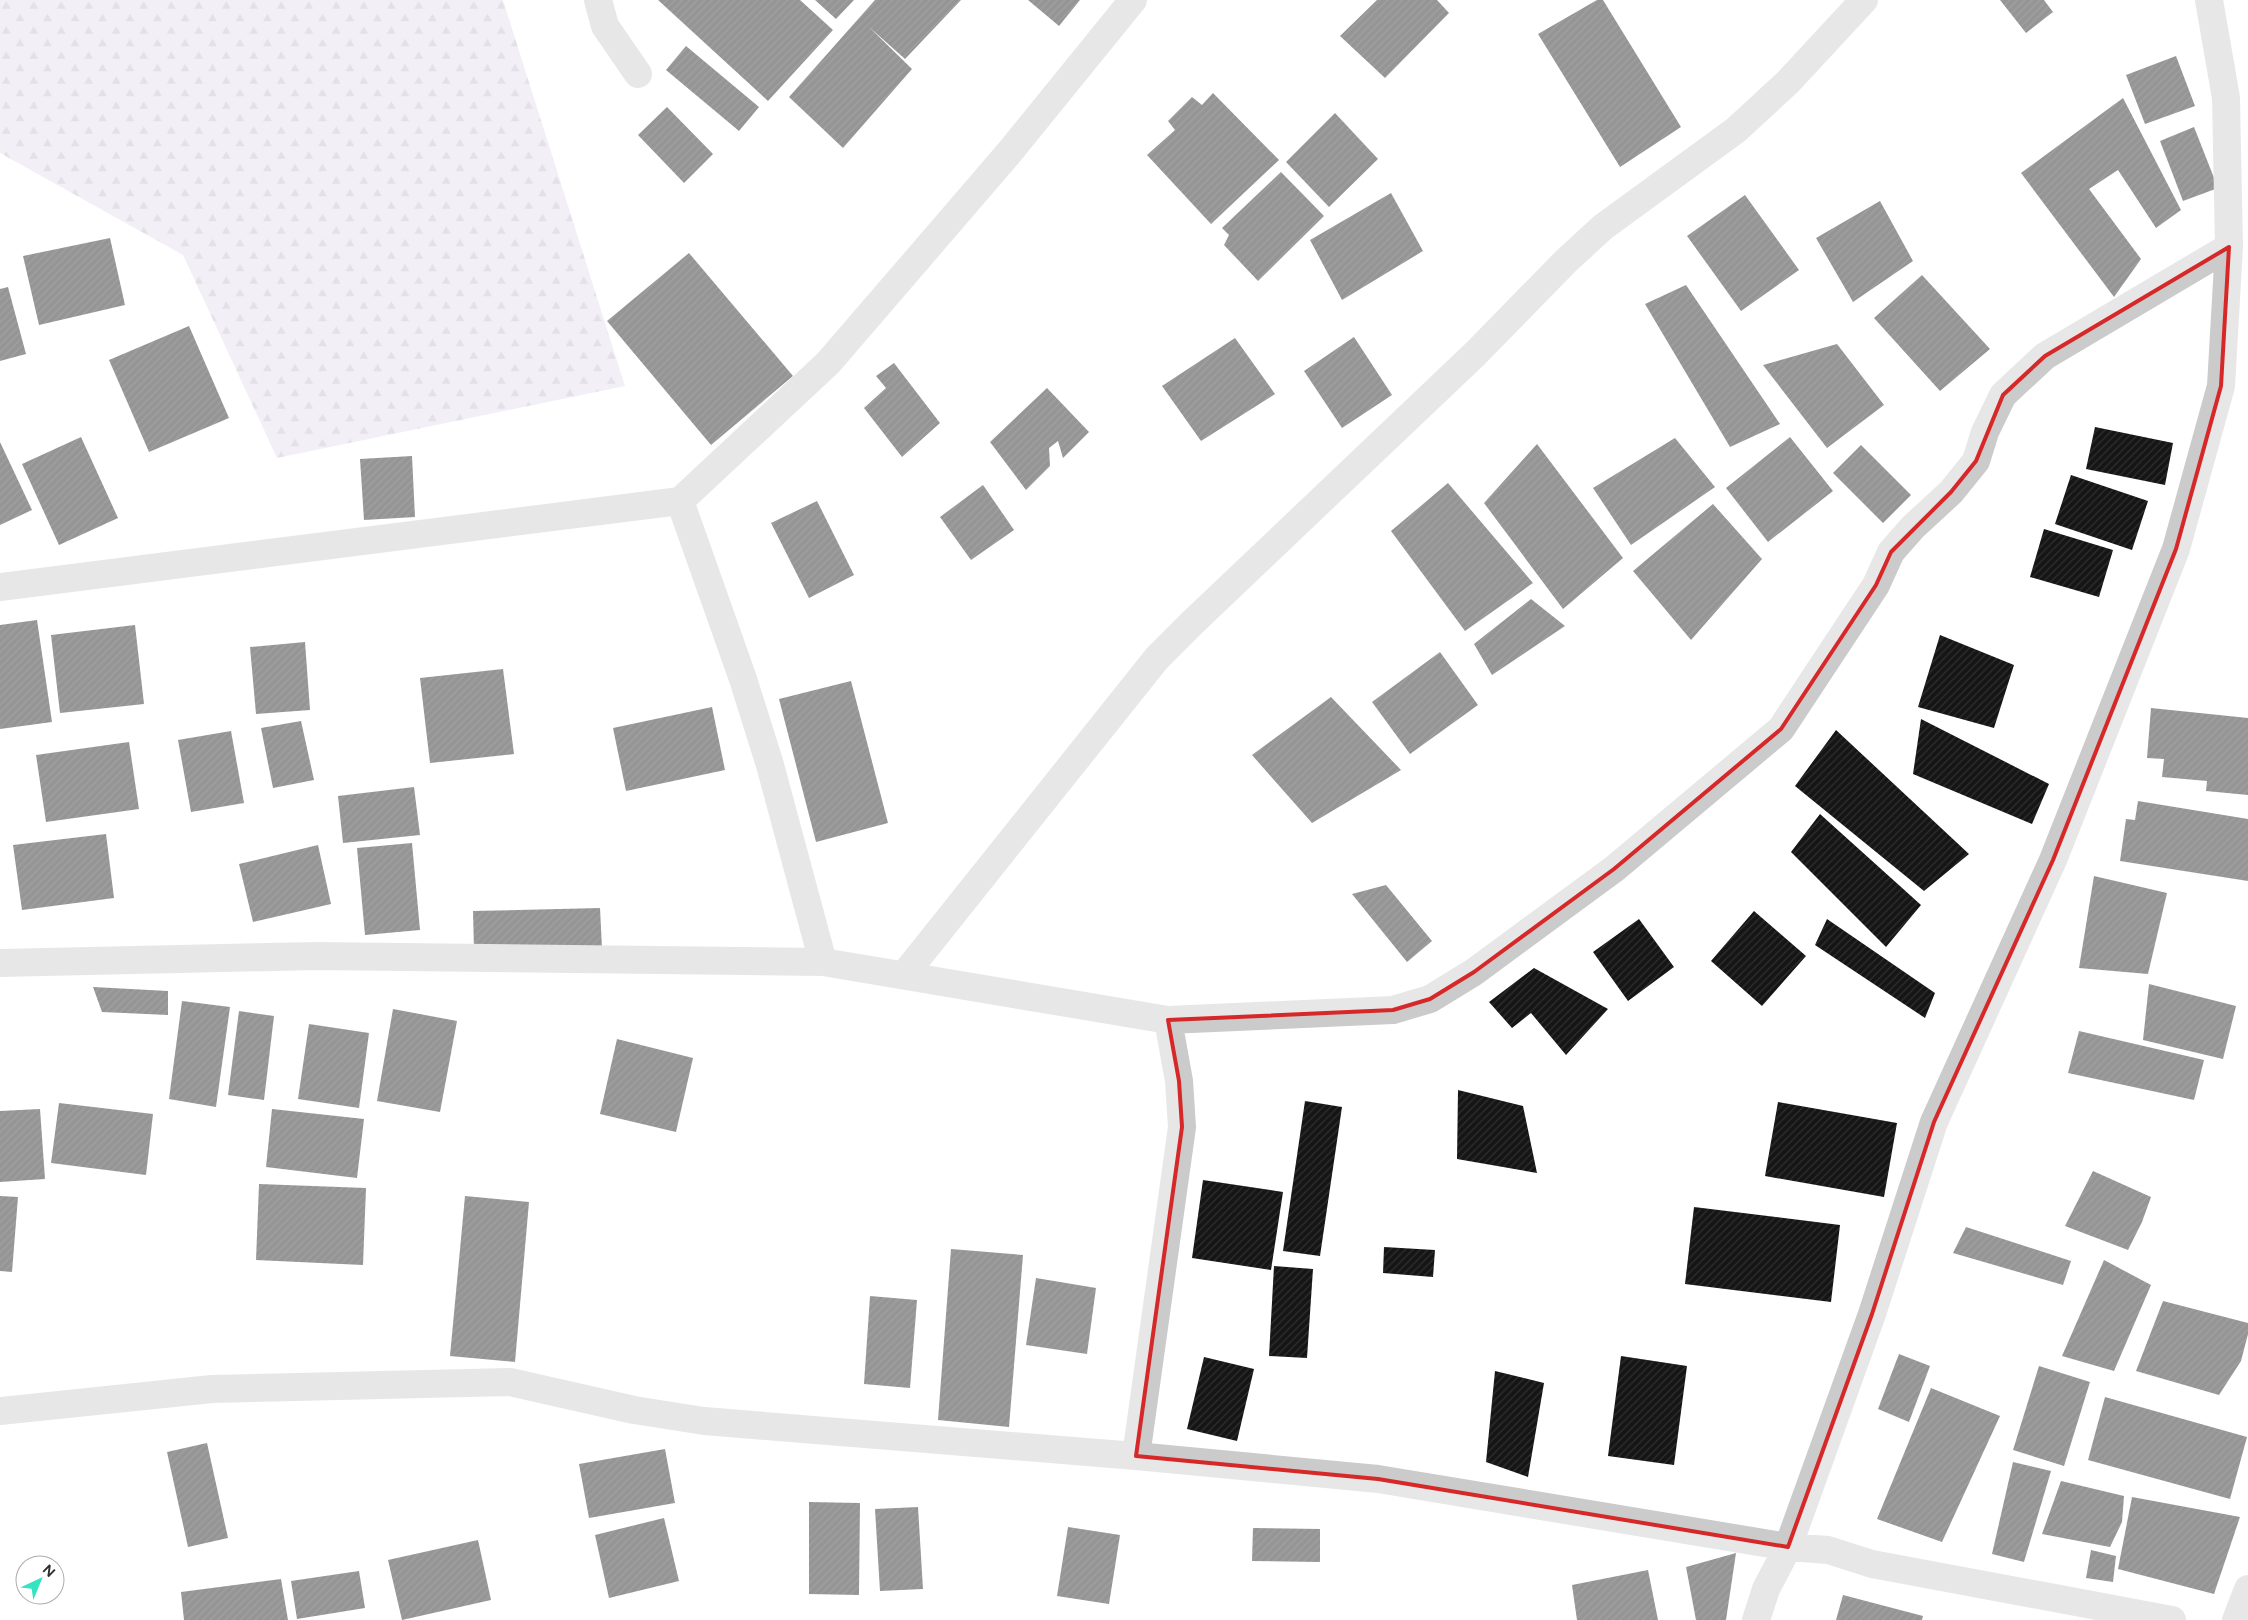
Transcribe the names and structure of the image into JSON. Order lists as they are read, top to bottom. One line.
{"north":"top right"}
